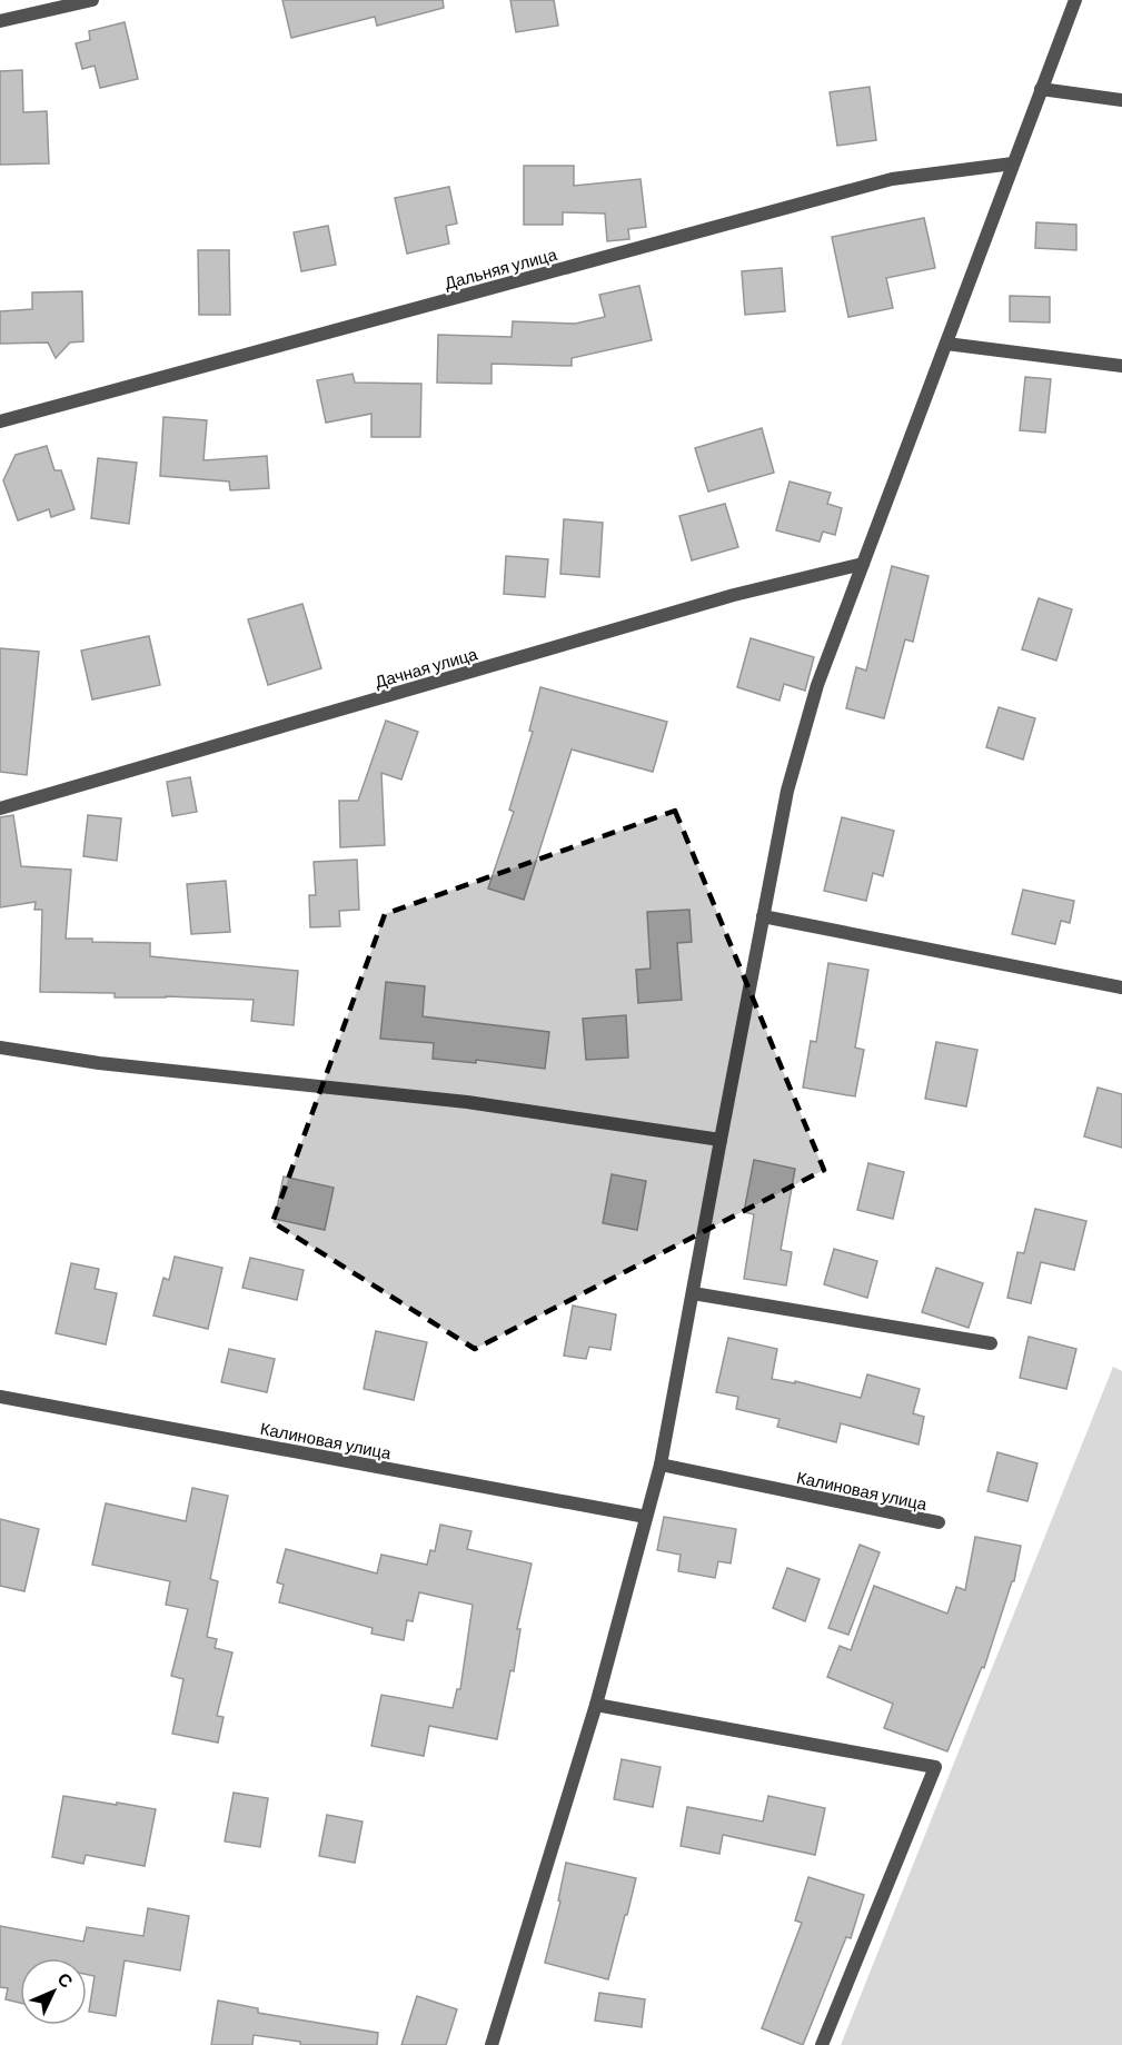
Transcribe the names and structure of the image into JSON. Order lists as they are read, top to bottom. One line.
{"streets":{"street":["Дальняя улица","Дачная улица","Калиновая улица"]},"north":"top right"}
